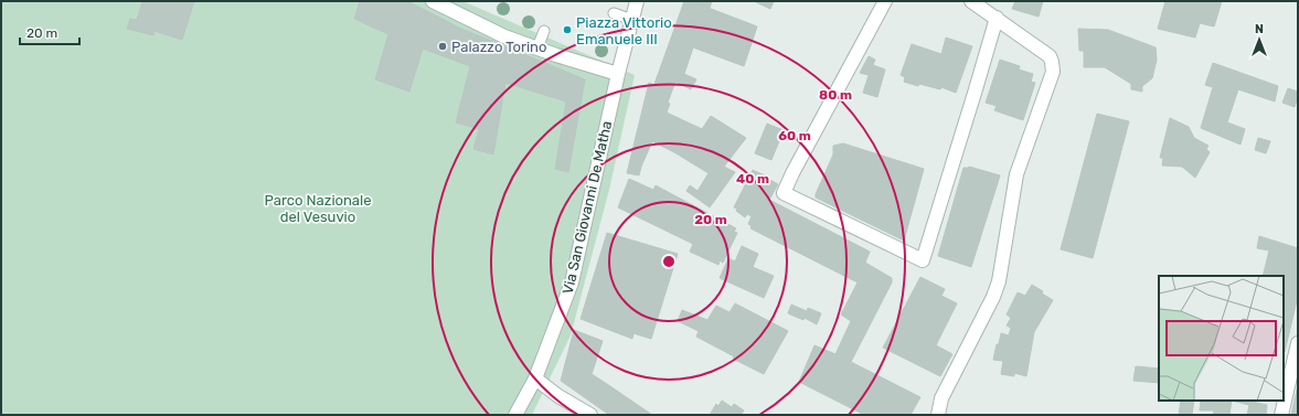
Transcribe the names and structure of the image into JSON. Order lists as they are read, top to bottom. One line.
{"streets":{"street":["Via San Giovanni De Matha"]},"parks":["Parco Nazionale del Vesuvio"],"places":["Piazza Vittorio Emanuele III","Palazzo Torino"],"scale_bar":"20 m","north":"top","rings":["80 m","60 m","40 m","20 m"]}
